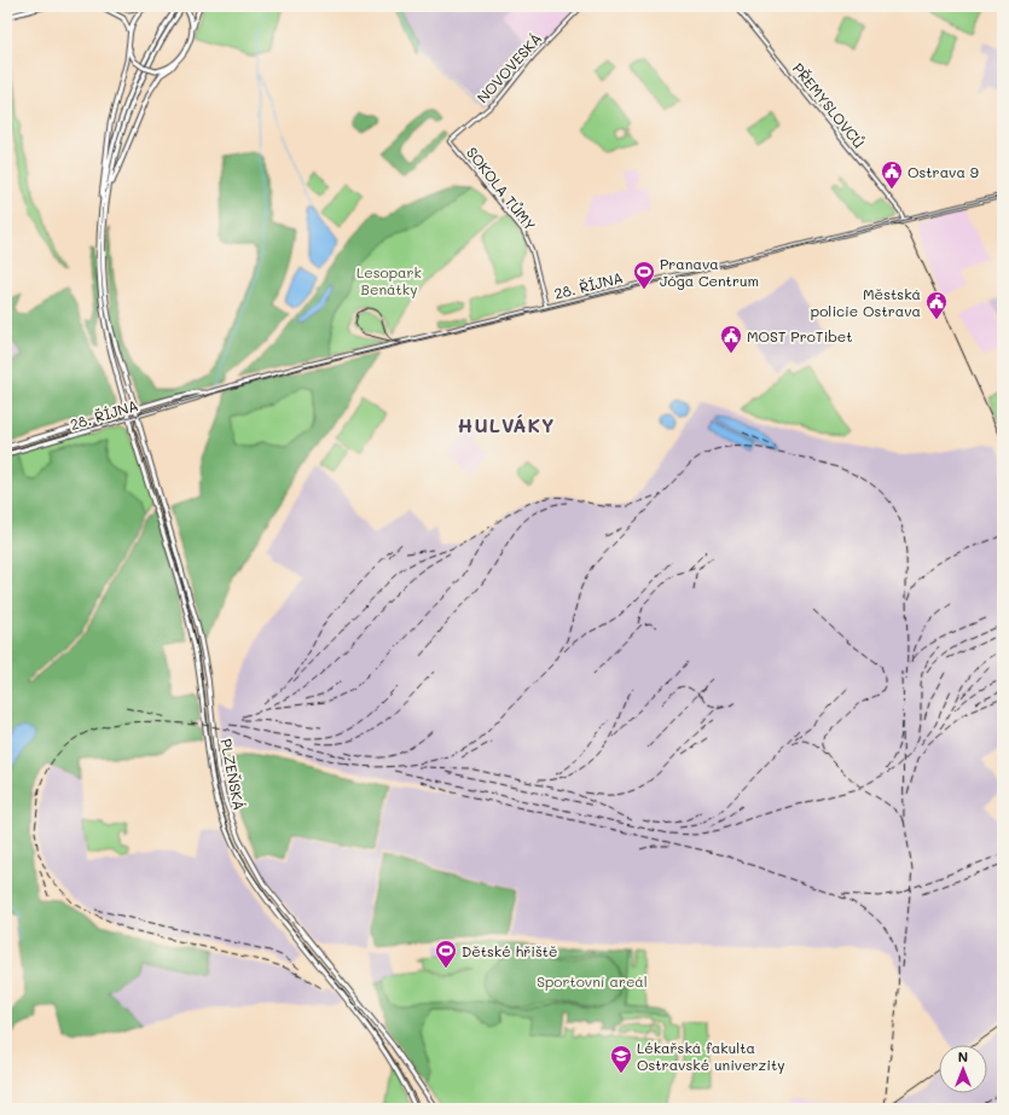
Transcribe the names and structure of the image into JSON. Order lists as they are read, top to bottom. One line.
{"streets":{"main road":["28. ŘÍJNA","PLZEŇSKÁ"],"street":["NOVOVESKÁ","PŘEMYSLOVCŮ","SOKOLA TŮMY"]},"crossings":[["NOVOVESKÁ","SOKOLA TŮMY"],["PŘEMYSLOVCŮ","28. ŘÍJNA"],["SOKOLA TŮMY","28. ŘÍJNA"],["28. ŘÍJNA","PLZEŇSKÁ"]],"districts":["HULVÁKY"],"parks":["Lesopark Benátky","Sportovní areál"],"places":{"public building":["Ostrava 9","Městská policie Ostrava","MOST ProTibet"],"sports":["Pranava Jóga Centrum","Dětské hřiště"],"school or university":["Lékařská fakulta Ostravské univerzity"]},"north":"top"}
